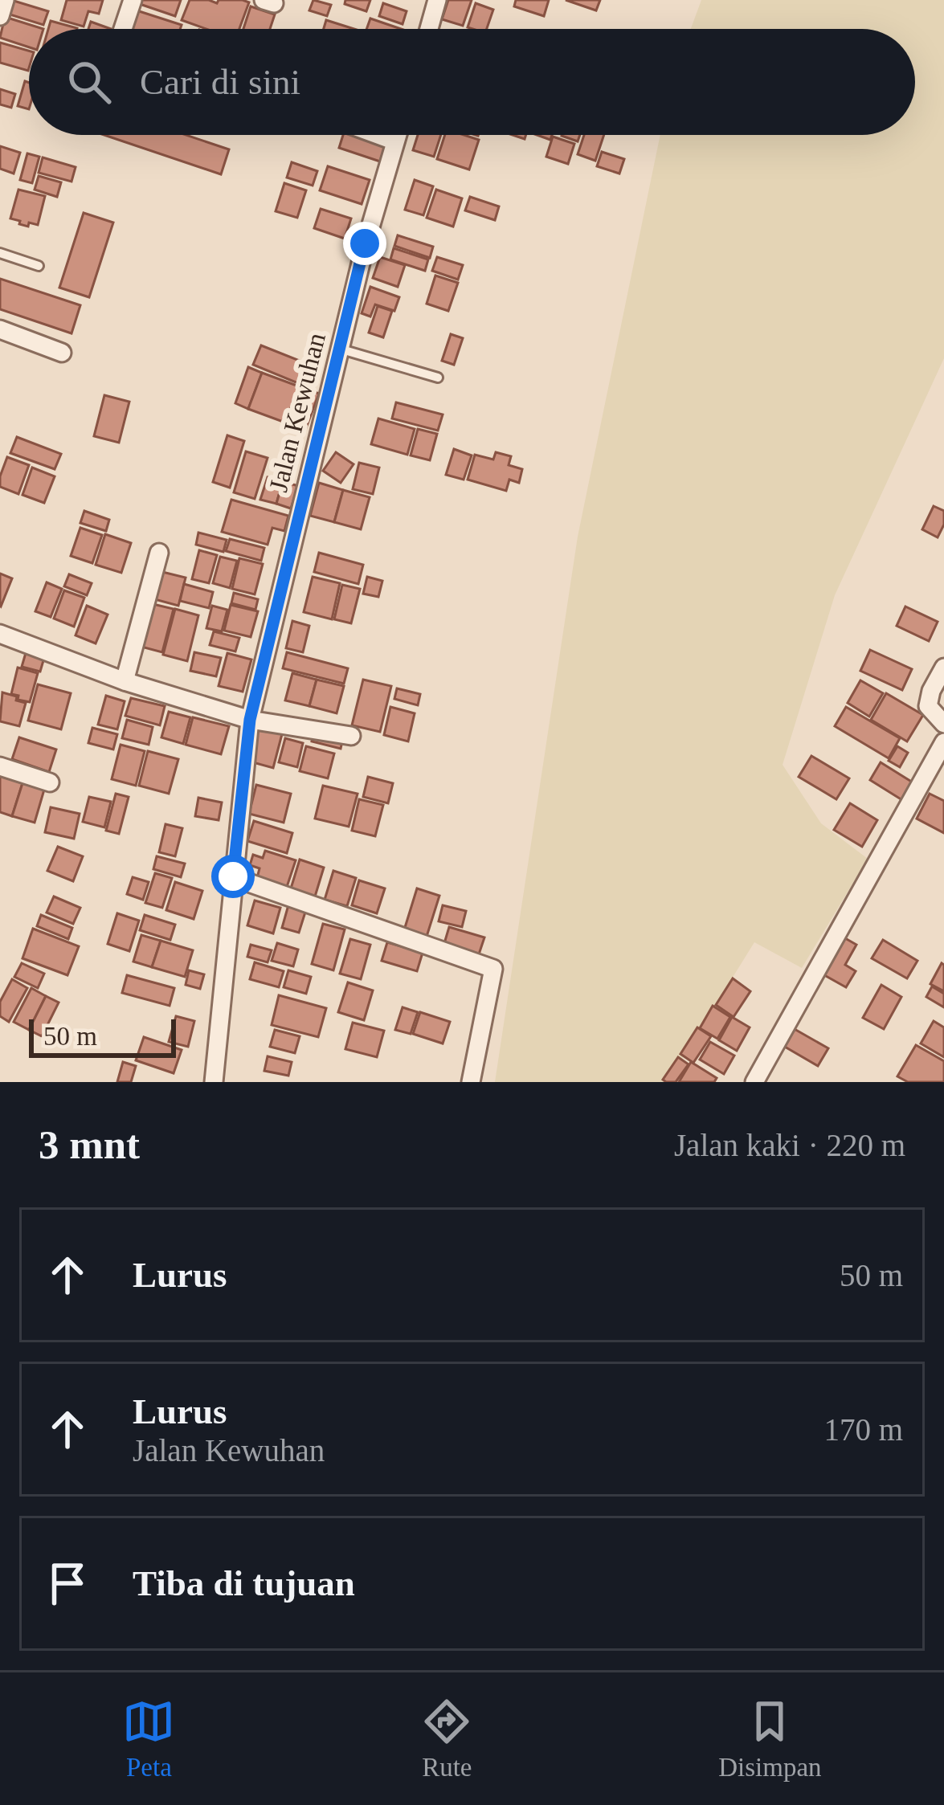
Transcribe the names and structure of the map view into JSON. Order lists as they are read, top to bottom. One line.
{"streets":{"street":["Jalan Kewuhan"]},"scale_bar":"50 m","page":{"search":"Cari di sini","scale":"50 m","heading":["3 mnt","Jalan kaki · 220 m"],"list":[["Lurus","50 m"],["Lurus","Jalan Kewuhan","170 m"],"Tiba di tujuan"],"nav":["Peta","Rute","Disimpan"]}}
